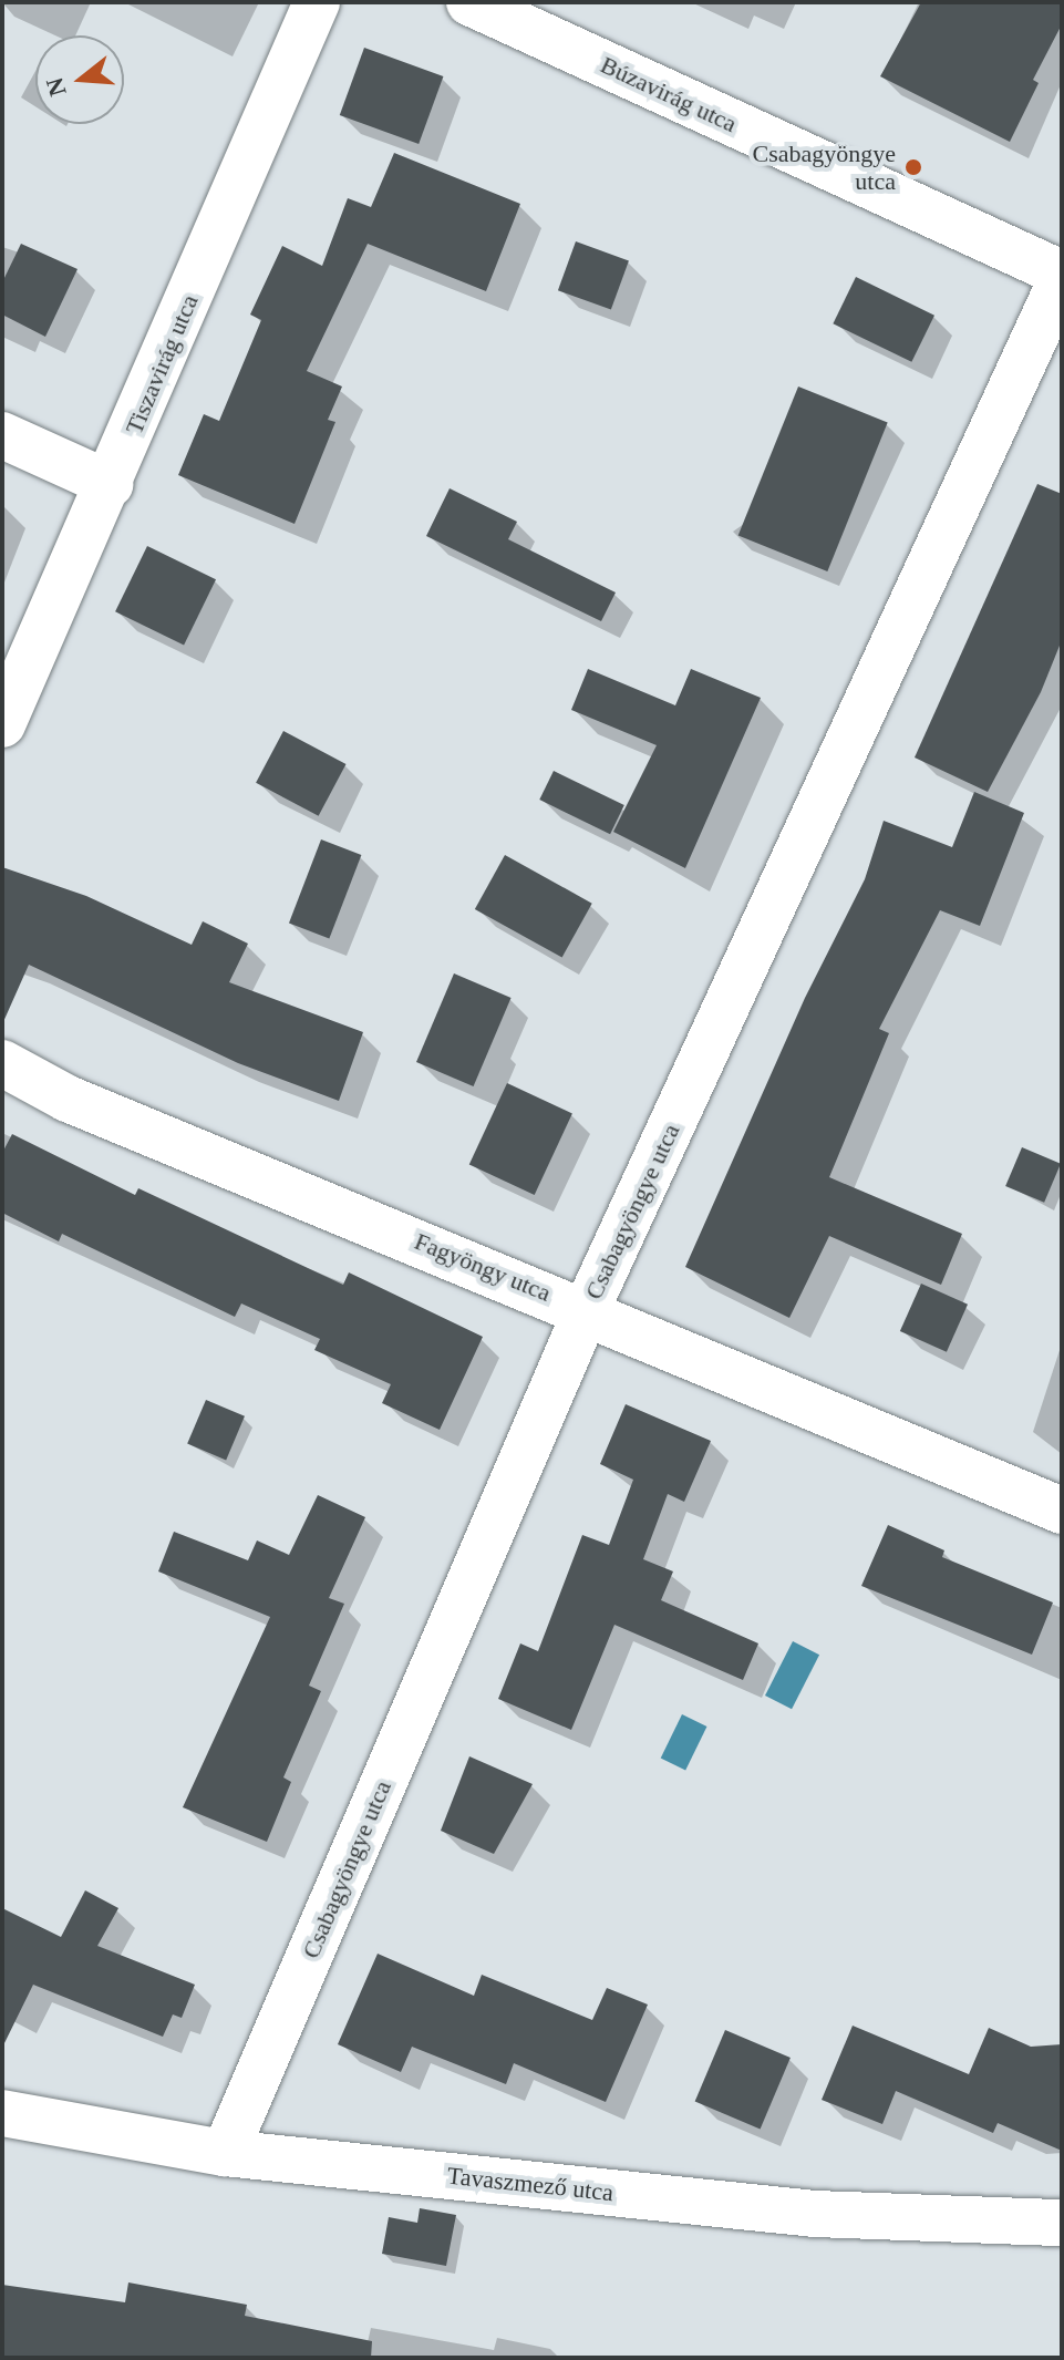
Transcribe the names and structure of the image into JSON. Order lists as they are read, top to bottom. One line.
{"streets":{"street":["Búzavirág utca","Tiszavirág utca","Csabagyöngye utca","Fagyöngy utca","Tavaszmező utca"]},"crossings":[["Búzavirág utca","Csabagyöngye utca"],["Csabagyöngye utca","Fagyöngy utca"],["Csabagyöngye utca","Tavaszmező utca"]],"places":["Csabagyöngye utca"],"north":"left"}
